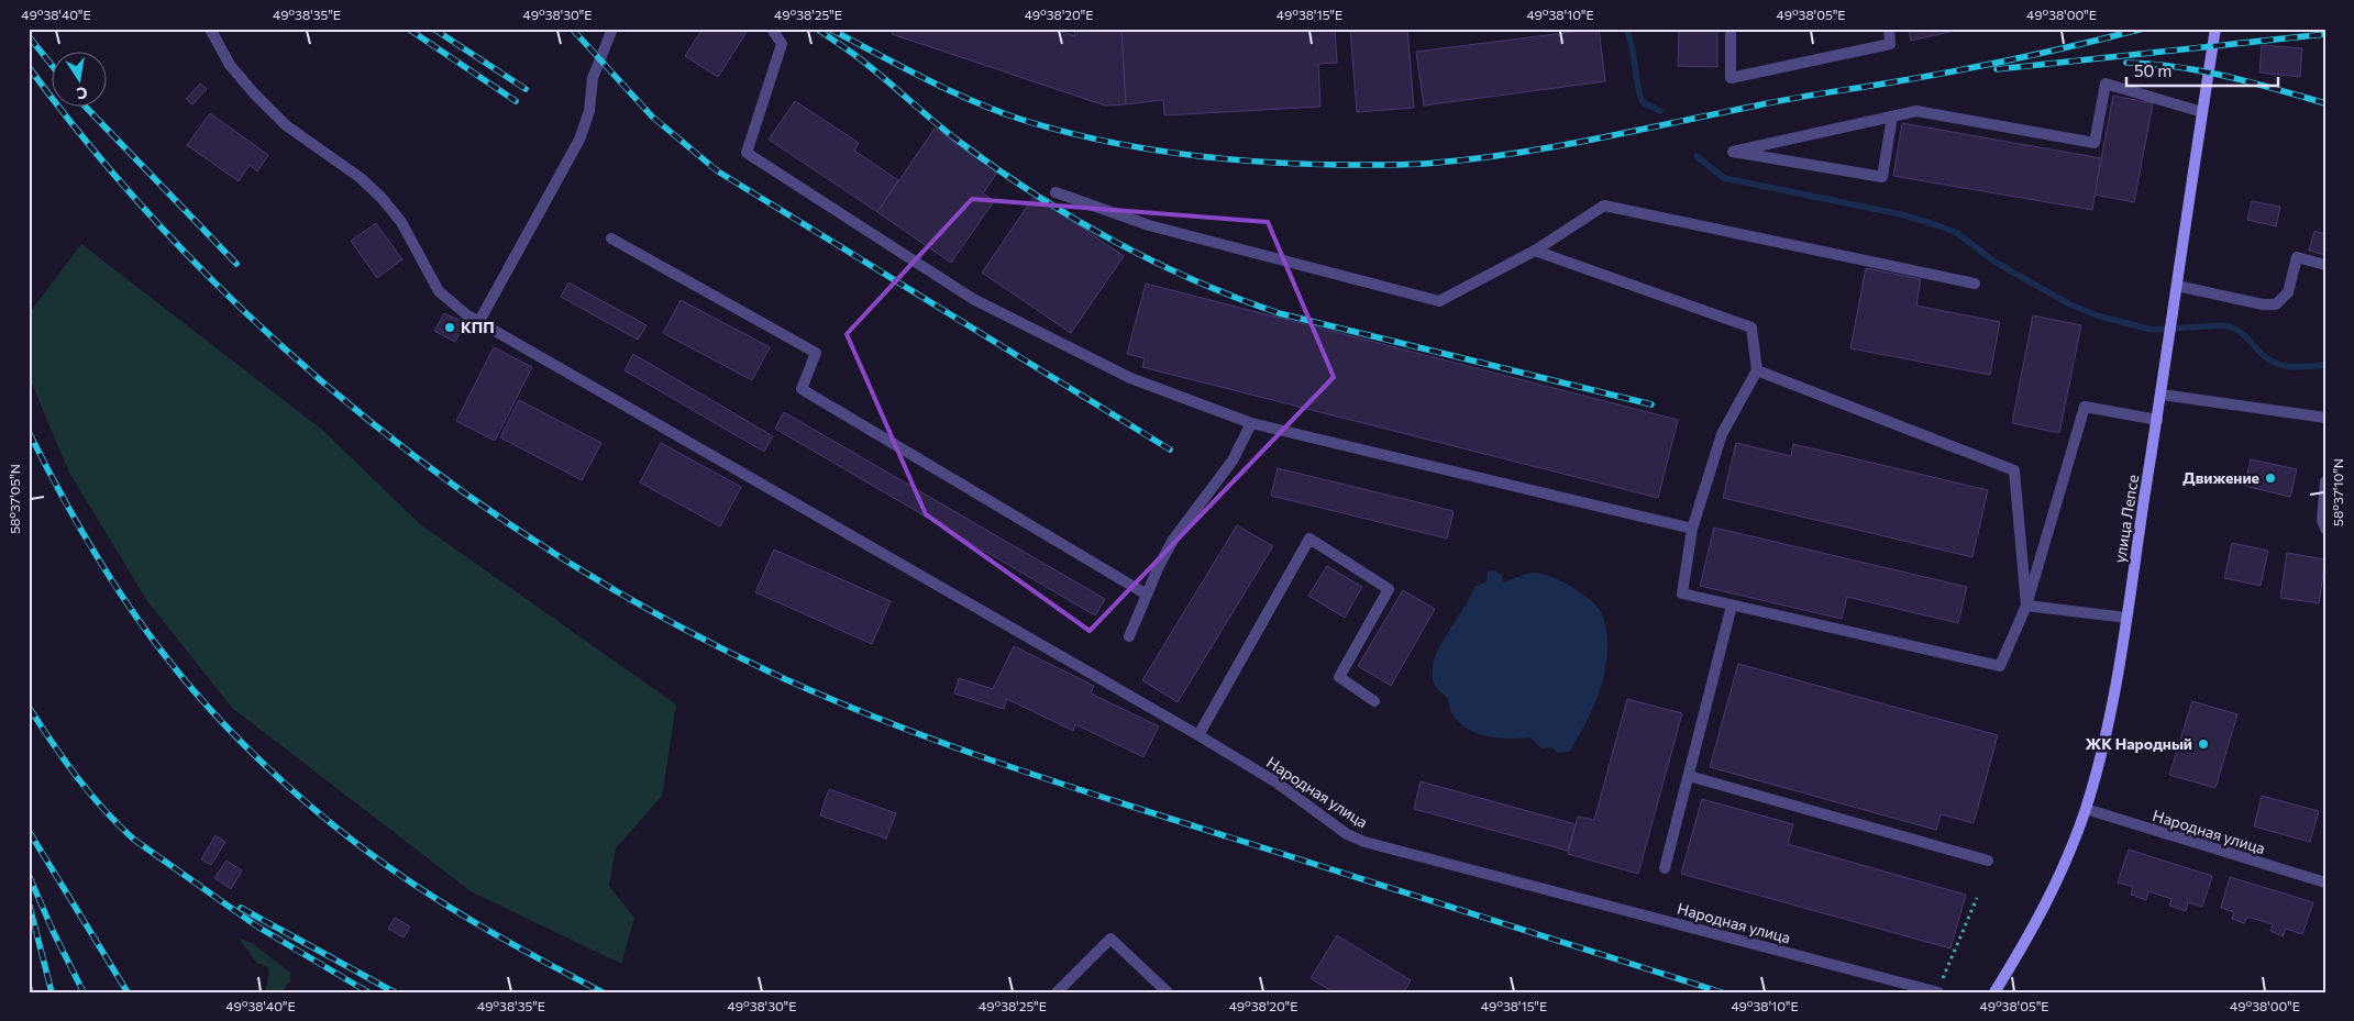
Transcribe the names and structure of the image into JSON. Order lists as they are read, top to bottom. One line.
{"streets":{"main road":["улица Лепсе"],"street":["Народная улица"]},"crossings":[["улица Лепсе","Народная улица"]],"places":["КПП","Движение","ЖК Народный"],"scale_bar":"50 m","north":"bottom","coordinates":["49°38'40\"E","49°38'35\"E","49°38'30\"E","49°38'25\"E","49°38'20\"E","49°38'15\"E","49°38'10\"E","49°38'05\"E","49°38'00\"E","58°37'10\"N","58°37'05\"N"]}
